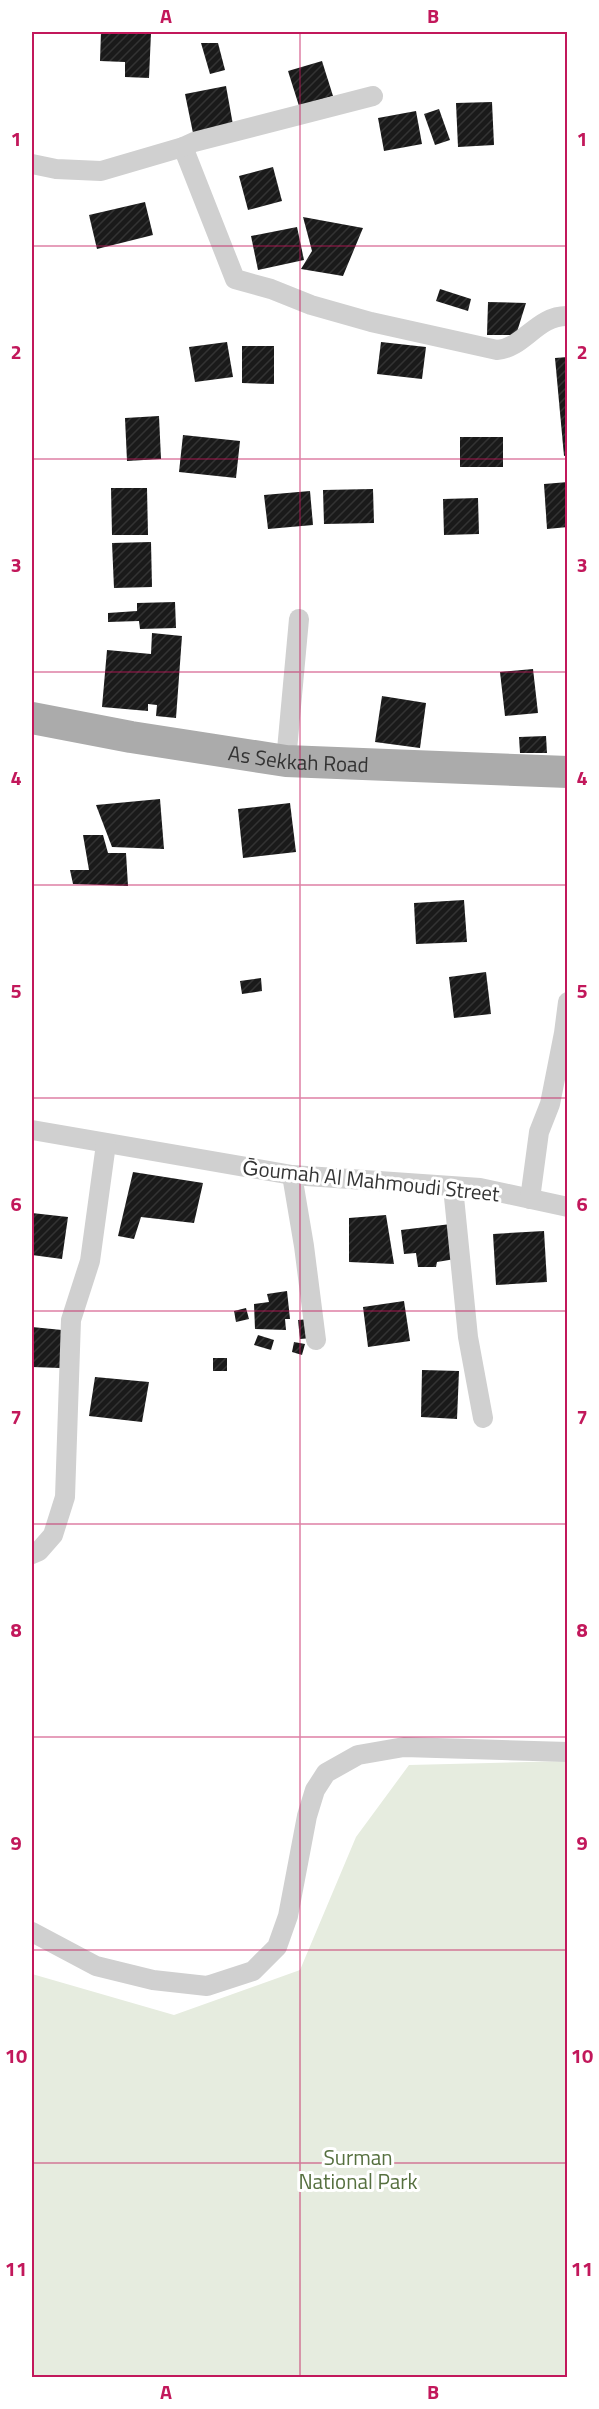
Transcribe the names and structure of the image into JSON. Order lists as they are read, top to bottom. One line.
{"streets":{"main road":["As Sekkah Road"],"street":["Ḡoumah Al Mahmoudi Street"]},"parks":["Surman National Park"],"grid":{"columns":["A","B"],"rows":["1","2","3","4","5","6","7","8","9","10","11"]}}
